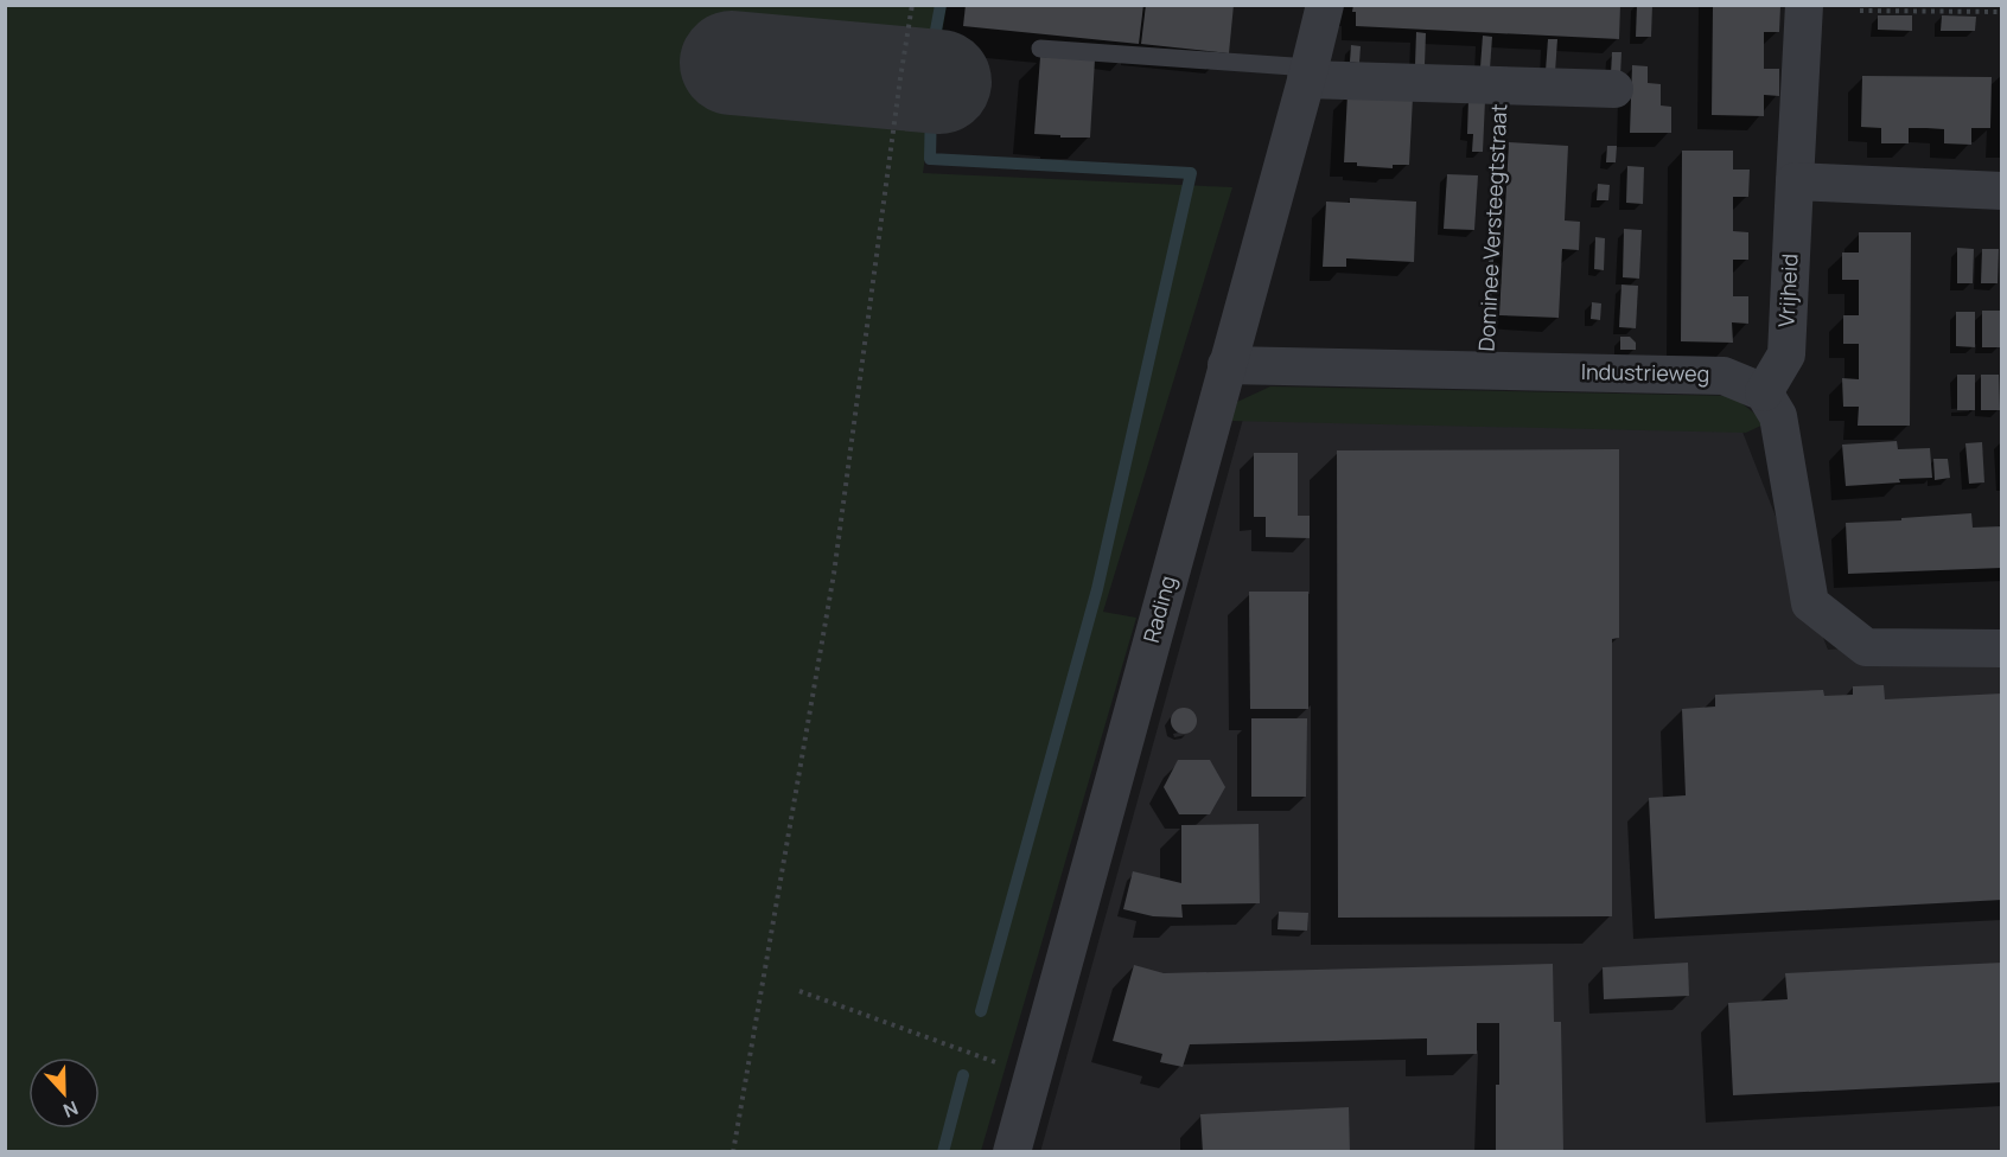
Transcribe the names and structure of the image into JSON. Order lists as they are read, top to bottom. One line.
{"streets":{"street":["Dominee Versteegtstraat","Vrijheid","Industrieweg","Rading"]},"crossings":[["Dominee Versteegtstraat","Industrieweg"],["Dominee Versteegtstraat","Rading"],["Vrijheid","Industrieweg"],["Industrieweg","Rading"]],"north":"bottom"}
